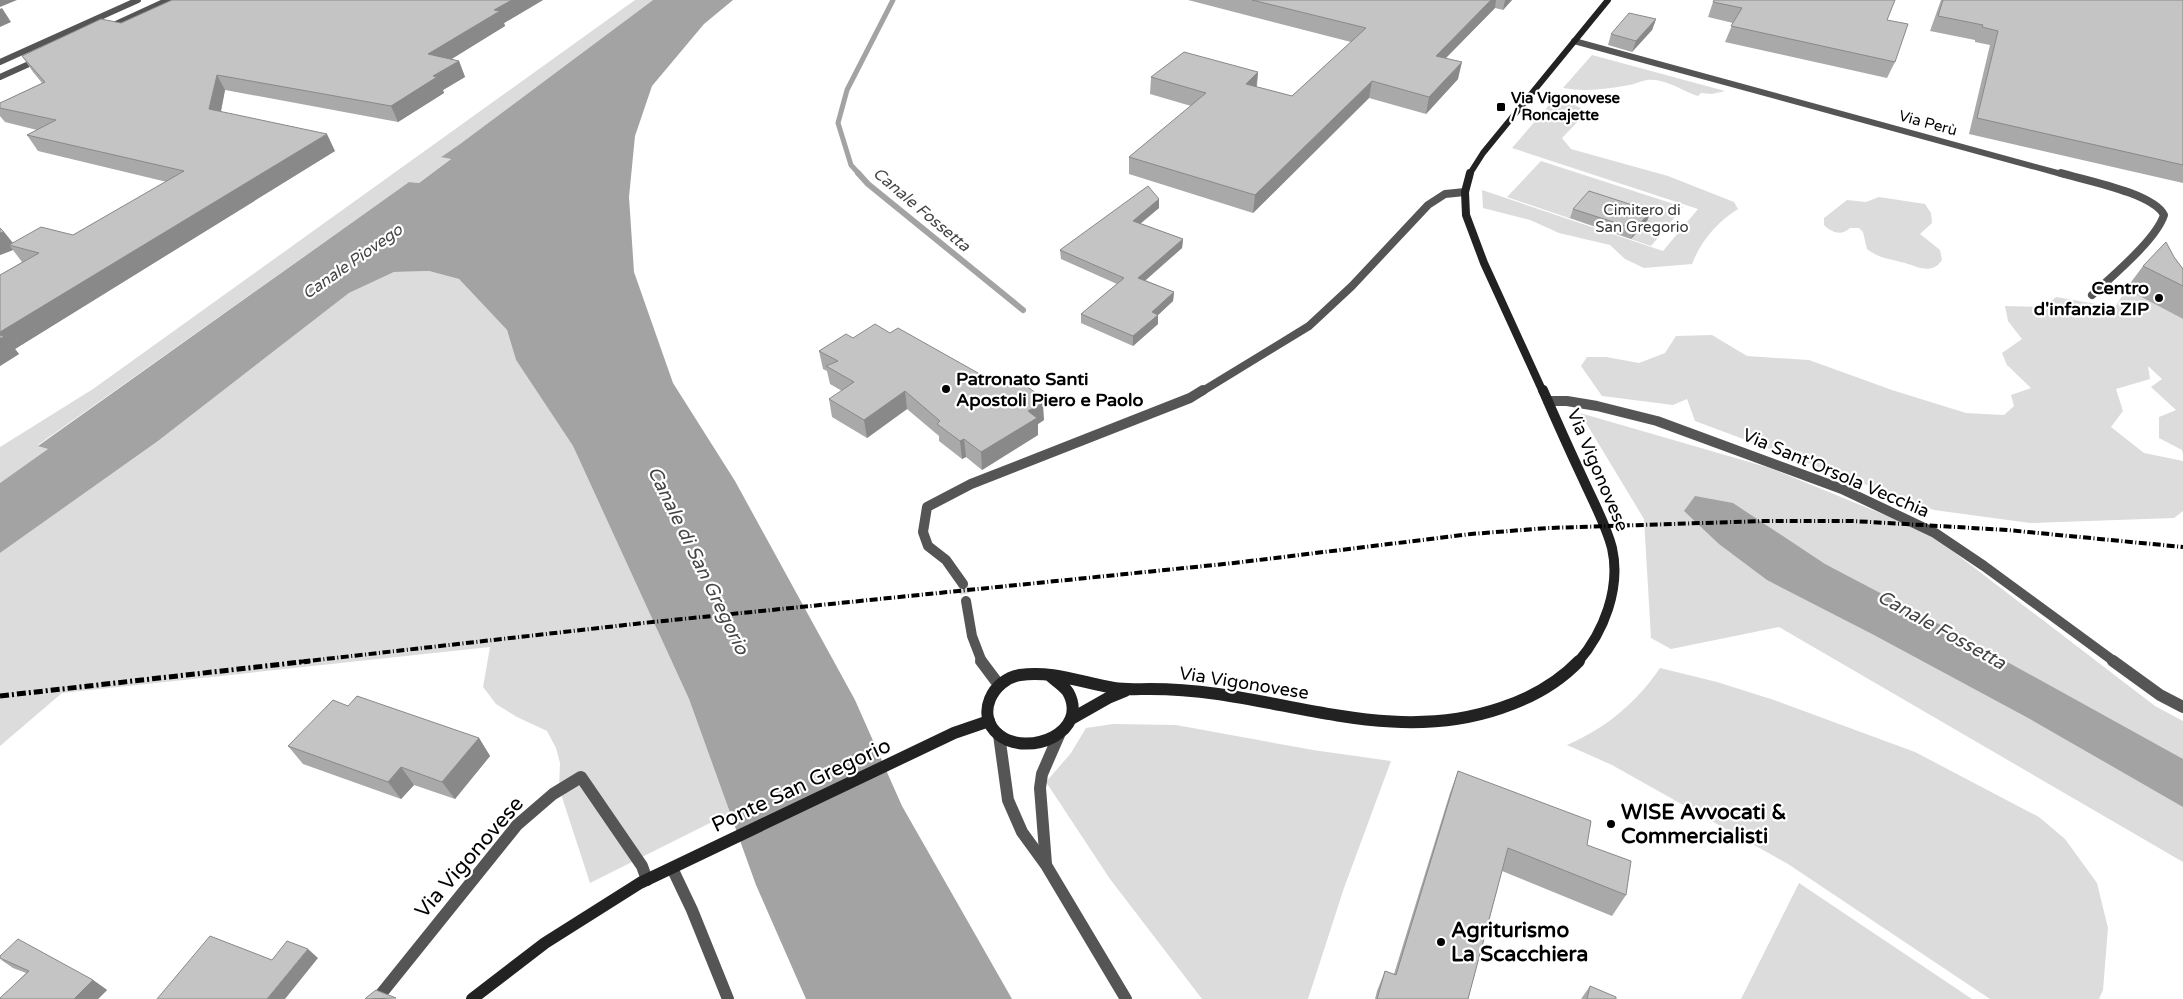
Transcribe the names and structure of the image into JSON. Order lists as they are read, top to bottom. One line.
{"streets":{"main road":["Via Vigonovese","Ponte San Gregorio"],"street":["Via Perù","Via Sant'Orsola Vecchia"]},"crossings":[["Via Perù","Via Vigonovese"],["Via Vigonovese","Via Sant'Orsola Vecchia"],["Via Vigonovese","Ponte San Gregorio"]],"water":["Canale Fossetta","Canale Piovego","Canale di San Gregorio"],"parks":["Cimitero di San Gregorio"],"places":{"transit":["Via Vigonovese / Roncajette"],"other":["Centro d'infanzia ZIP","Patronato Santi Apostoli Piero e Paolo","WISE Avvocati & Commercialisti","Agriturismo La Scacchiera"]}}
